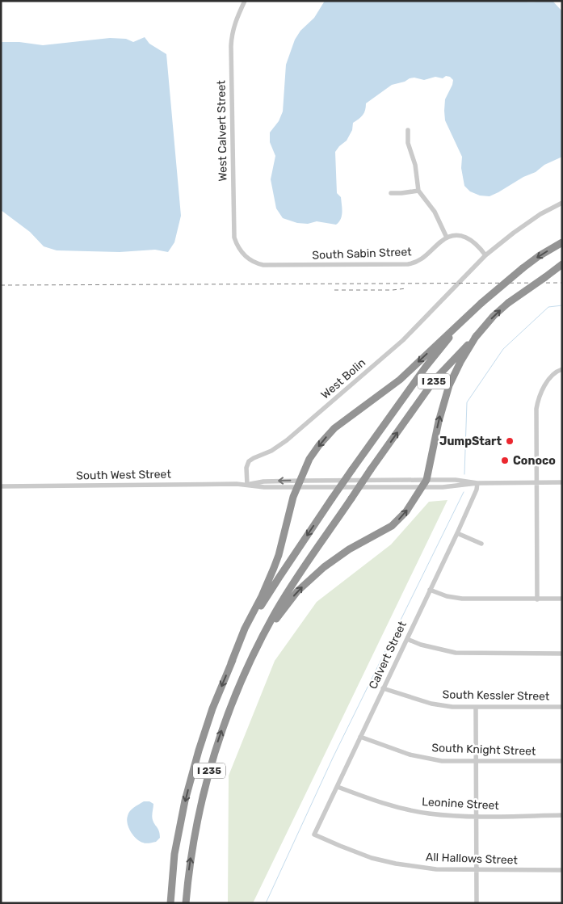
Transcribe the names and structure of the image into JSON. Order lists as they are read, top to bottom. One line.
{"streets":{"highway":["I 235"],"street":["West Calvert Street","South Sabin Street","West Bolin","South West Street","Calvert Street","South Kessler Street","South Knight Street","Leonine Street","All Hallows Street"]},"crossings":[["West Calvert Street","South Sabin Street"],["West Bolin","South West Street"],["South West Street","Calvert Street"],["Calvert Street","South Kessler Street"],["Calvert Street","South Knight Street"],["Calvert Street","Leonine Street"],["Calvert Street","All Hallows Street"]],"places":["JumpStart","Conoco"]}
